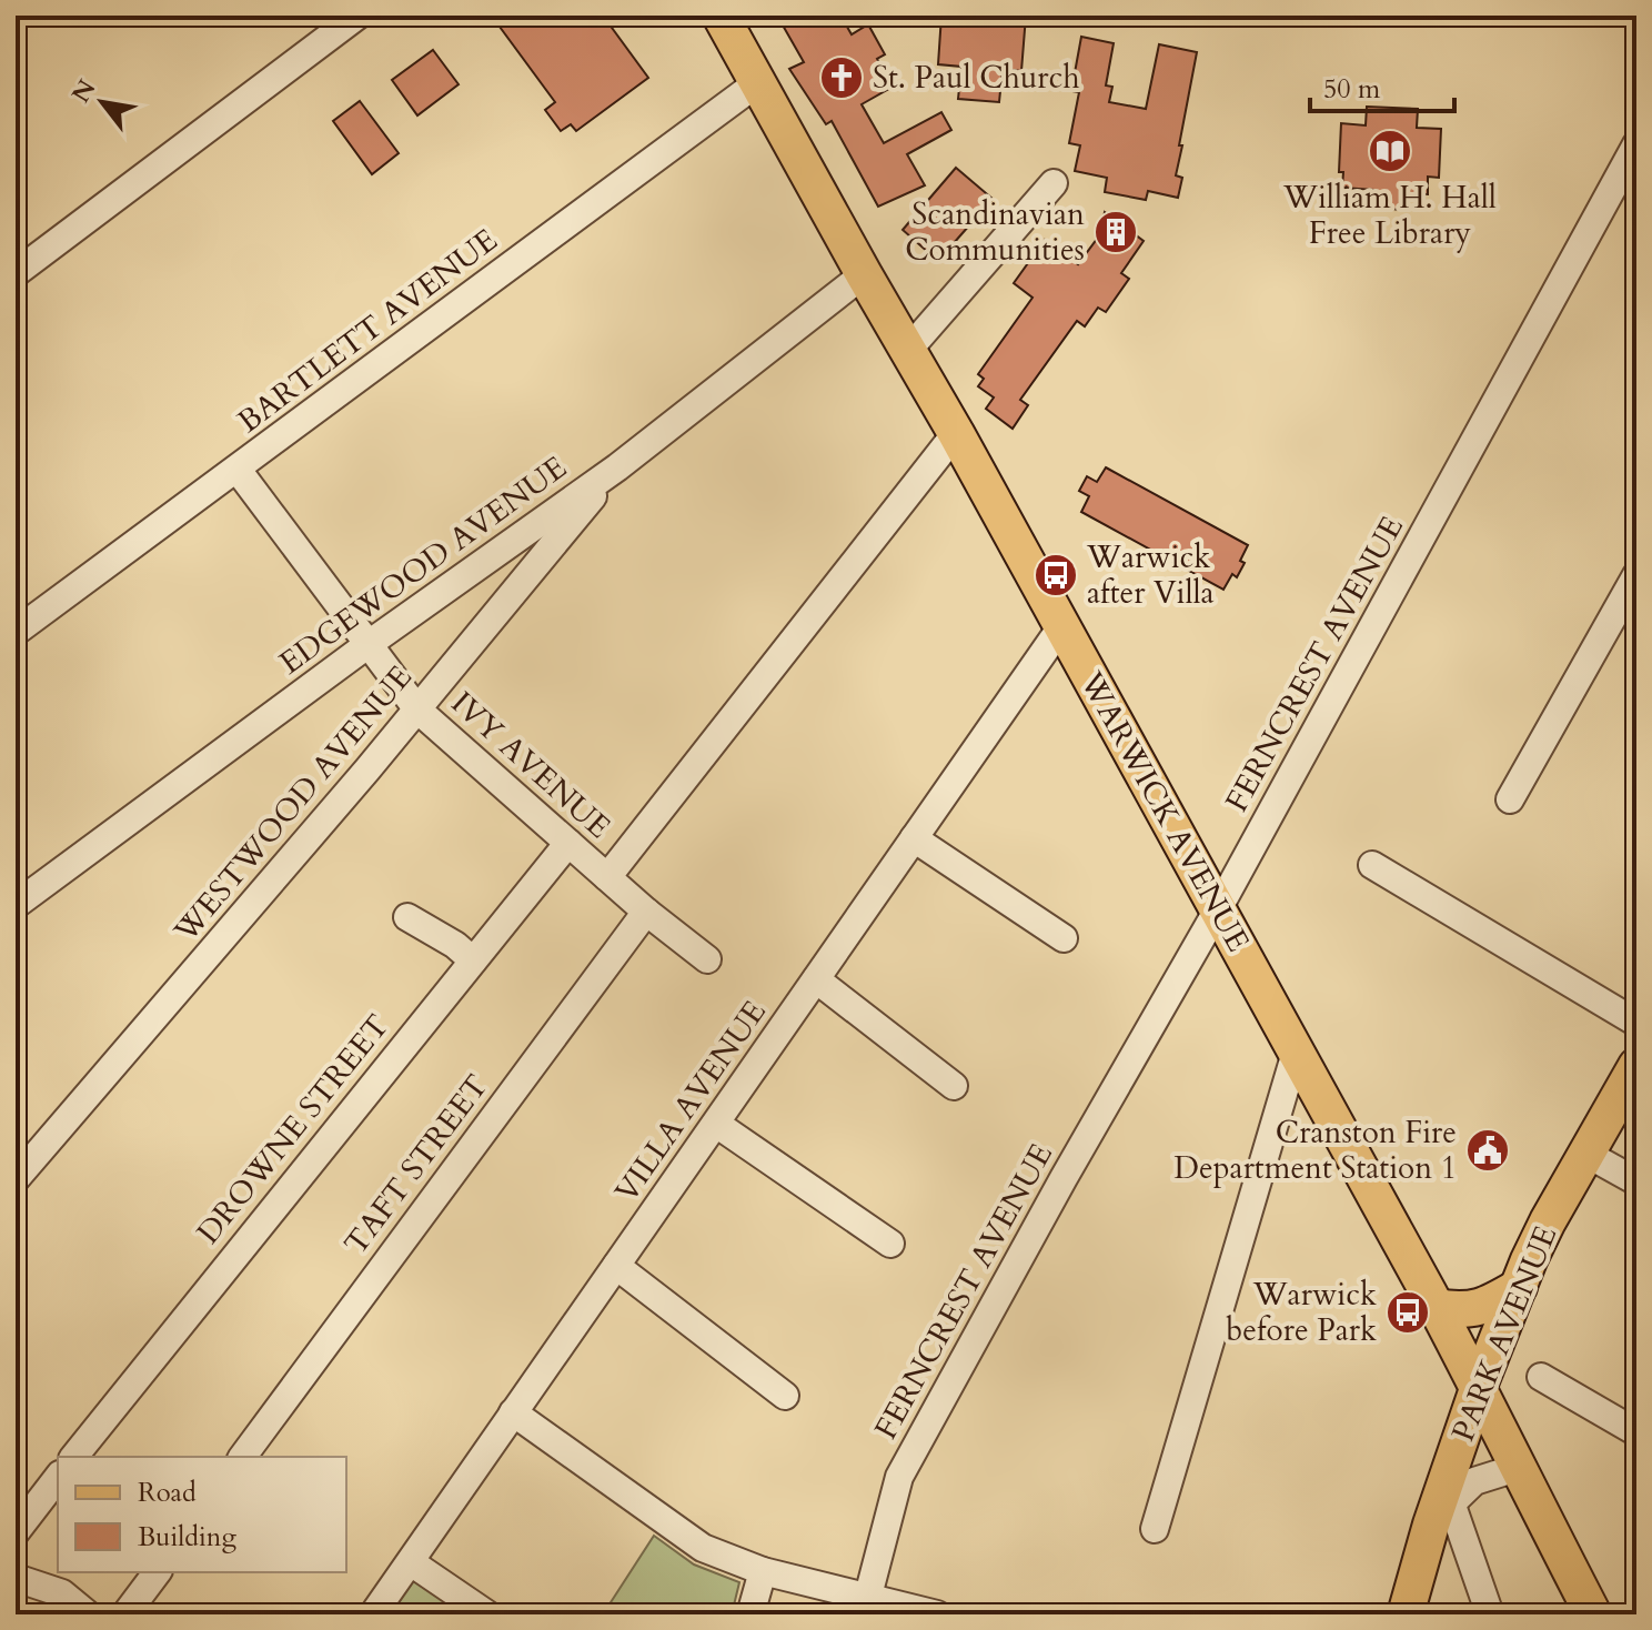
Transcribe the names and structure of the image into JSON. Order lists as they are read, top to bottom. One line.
{"streets":{"main road":["WARWICK AVENUE","PARK AVENUE"],"street":["BARTLETT AVENUE","EDGEWOOD AVENUE","FERNCREST AVENUE","IVY AVENUE","WESTWOOD AVENUE","VILLA AVENUE","DROWNE STREET","TAFT STREET"]},"crossings":[["BARTLETT AVENUE","IVY AVENUE"],["BARTLETT AVENUE","WARWICK AVENUE"],["EDGEWOOD AVENUE","IVY AVENUE"],["EDGEWOOD AVENUE","WESTWOOD AVENUE"],["EDGEWOOD AVENUE","WARWICK AVENUE"],["FERNCREST AVENUE","WARWICK AVENUE"],["IVY AVENUE","WESTWOOD AVENUE"],["IVY AVENUE","DROWNE STREET"],["IVY AVENUE","TAFT STREET"],["WARWICK AVENUE","VILLA AVENUE"],["WARWICK AVENUE","PARK AVENUE"]],"places":{"church":["St. Paul Church"],"library":["William H. Hall Free Library"],"building":["Scandinavian Communities"],"bus stop":["Warwick after Villa","Warwick before Park"],"public building":["Cranston Fire Department Station 1"]},"legend":["Road","Building"],"scale_bar":"50 m","north":"top left"}
